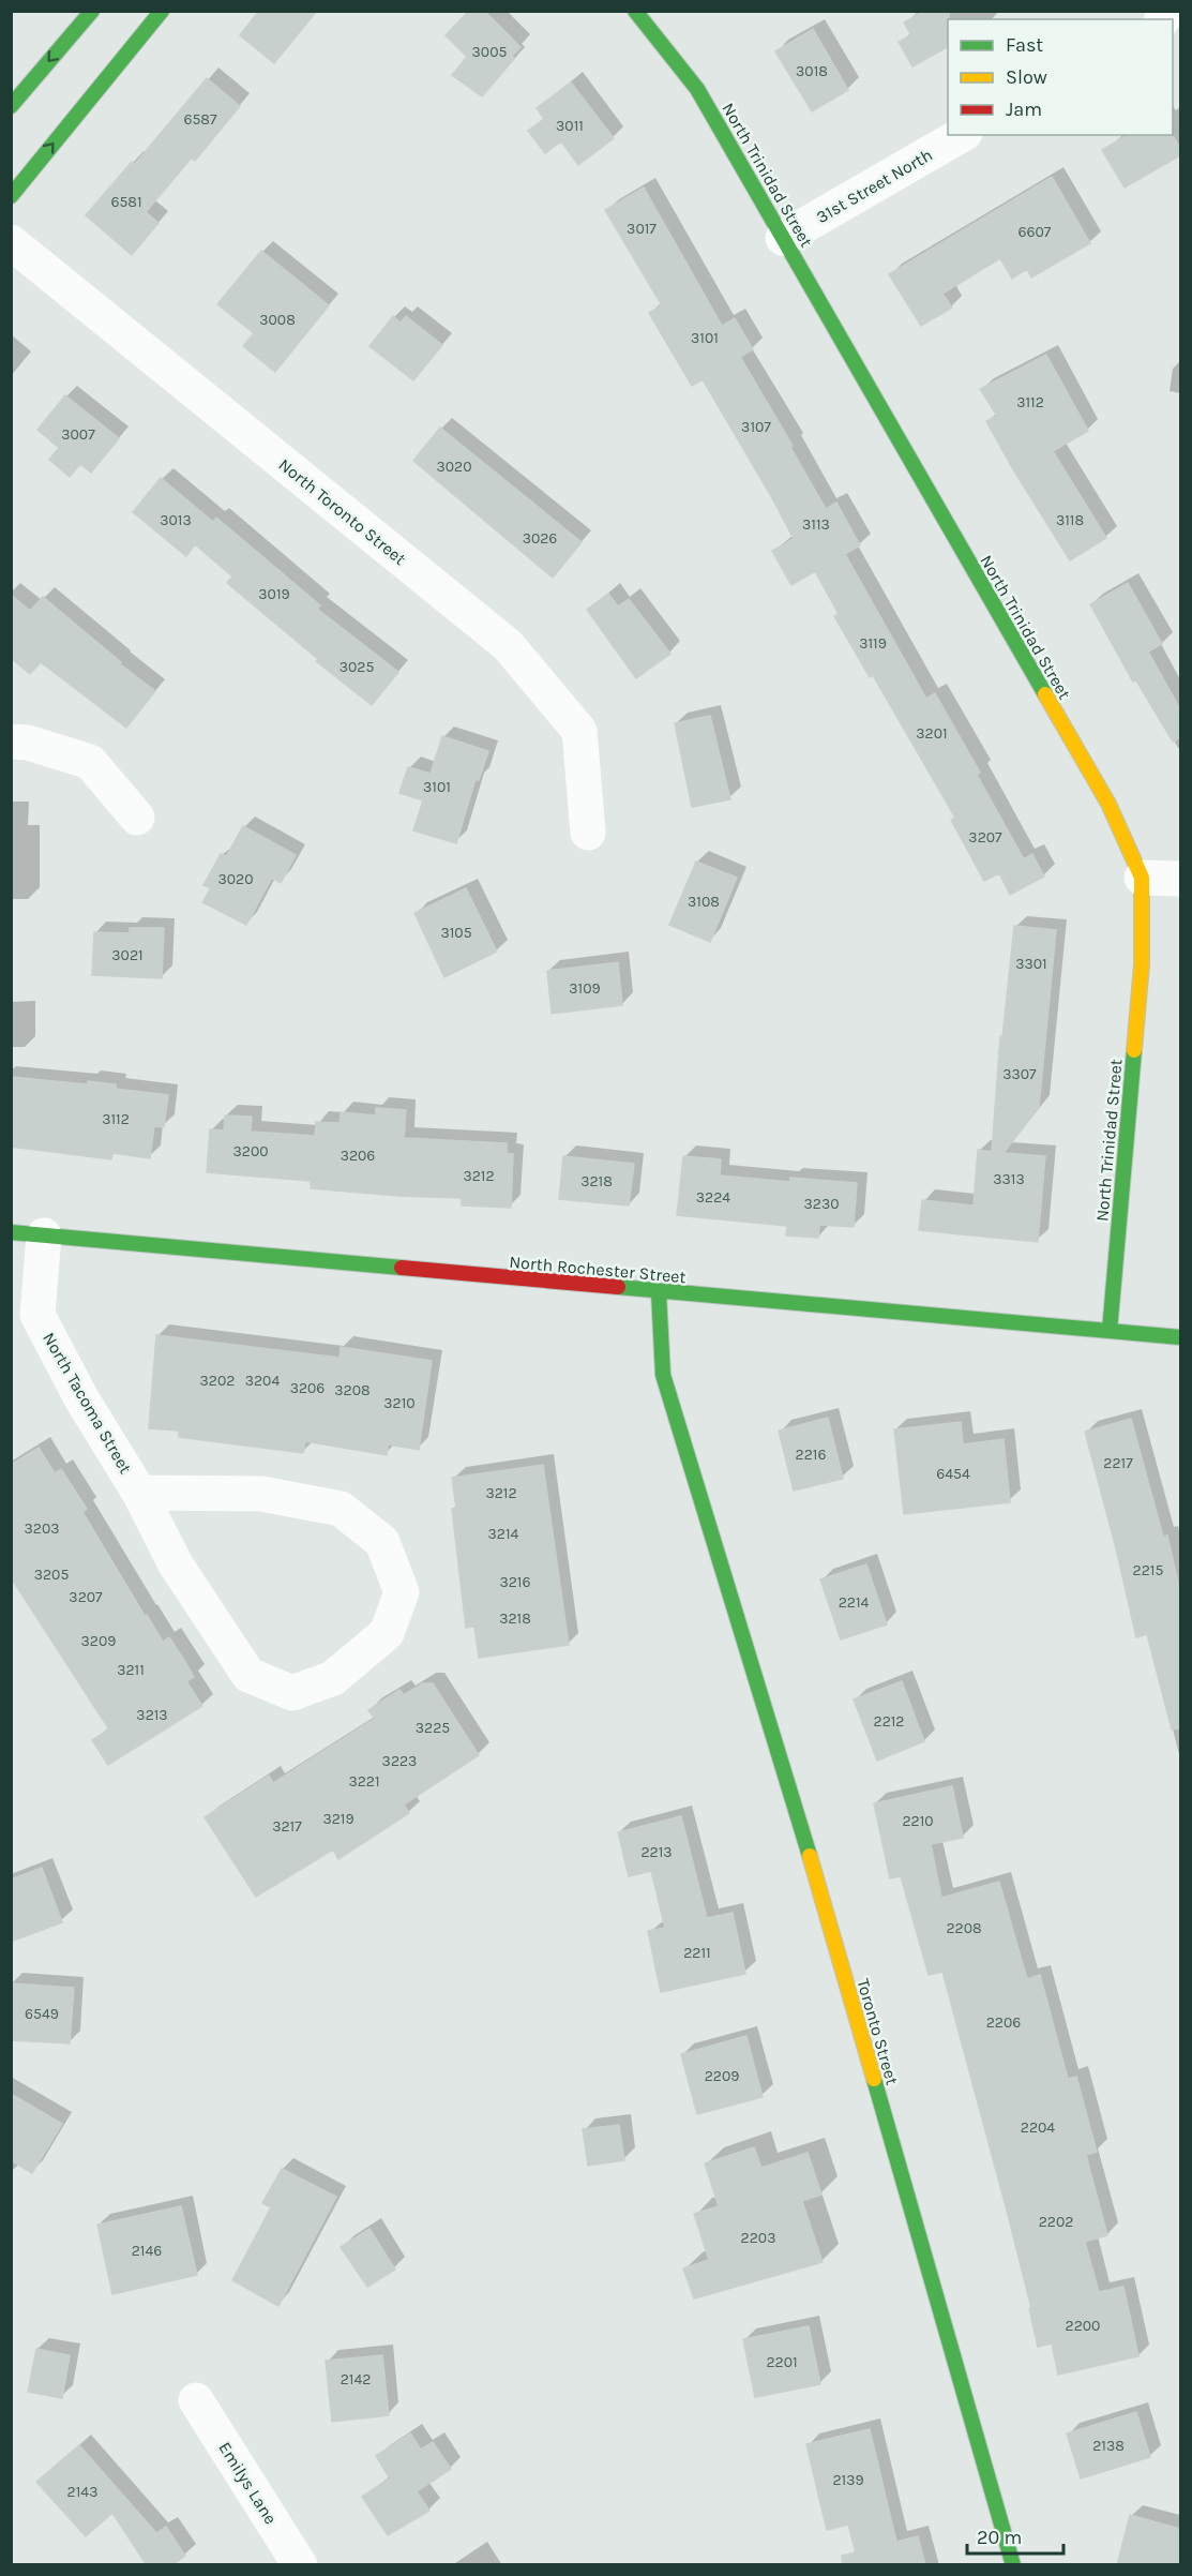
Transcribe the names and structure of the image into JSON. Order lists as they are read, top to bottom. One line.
{"streets":{"street":["North Trinidad Street","31st Street North","North Toronto Street","North Rochester Street","North Tacoma Street","Toronto Street","Emilys Lane"]},"crossings":[["North Trinidad Street","31st Street North"],["North Trinidad Street","North Rochester Street"],["North Rochester Street","North Tacoma Street"],["North Rochester Street","Toronto Street"]],"house_numbers":["3005","3018","6587","3011","6581","3017","6607","3008","3101","3112","3107","3007","3020","3013","3118","3113","3026","3019","3119","3025","3201","3101","3207","3020","3108","3105","3021","3301","3109","3307","3112","3200","3206","3212","3313","3218","3224","3230","3202","3204","3206","3208","3210","2216","2217","6454","3212","3203","3214","2215","3205","3216","3207","2214","3218","3209","3211","3213","2212","3225","3223","3221","3219","2210","3217","2213","2208","2211","6549","2206","2209","2204","2202","2203","2146","2200","2201","2142","2138","2139","2143"],"legend":["Fast","Slow","Jam"],"scale_bar":"20 m"}
